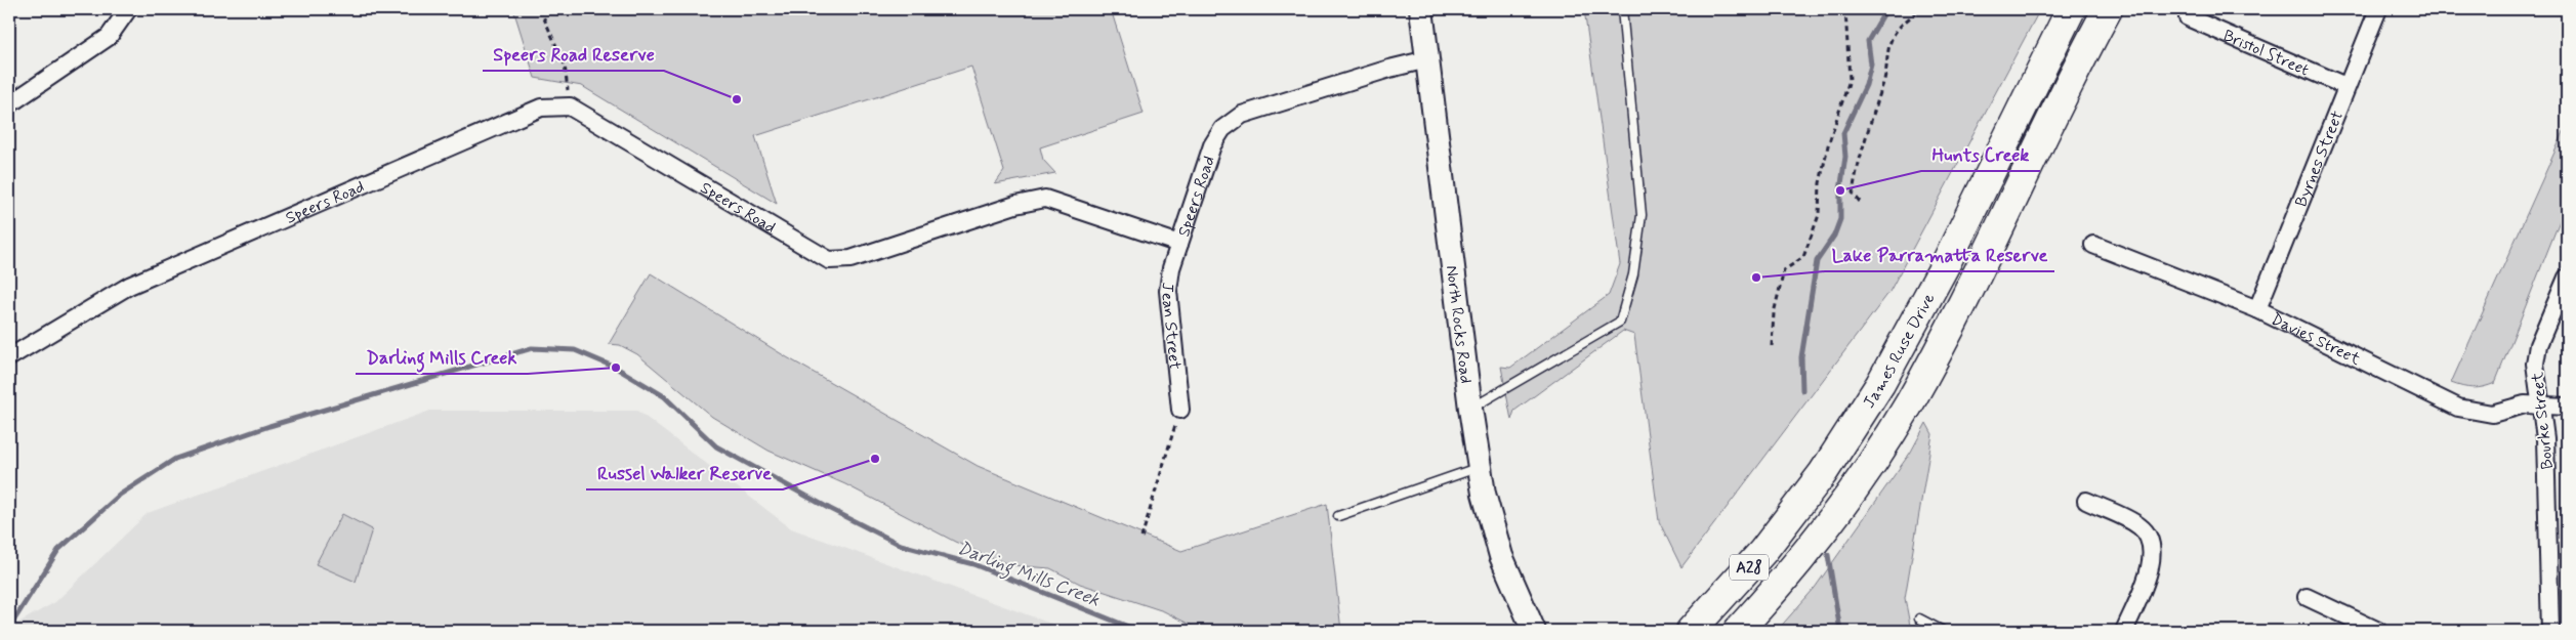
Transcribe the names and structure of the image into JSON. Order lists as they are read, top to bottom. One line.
{"streets":{"highway":["James Ruse Drive","A28"],"main road":["North Rocks Road"],"street":["Bristol Street","Byrnes Street","Speers Road","Jean Street","Davies Street","Bourke Street"]},"crossings":[["Bristol Street","Byrnes Street"],["Byrnes Street","Davies Street"],["Speers Road","North Rocks Road"],["Speers Road","Jean Street"],["Davies Street","Bourke Street"]],"water":["Darling Mills Creek"],"places":["Speers Road Reserve","Hunts Creek","Lake Parramatta Reserve","Darling Mills Creek","Russel Walker Reserve"]}
